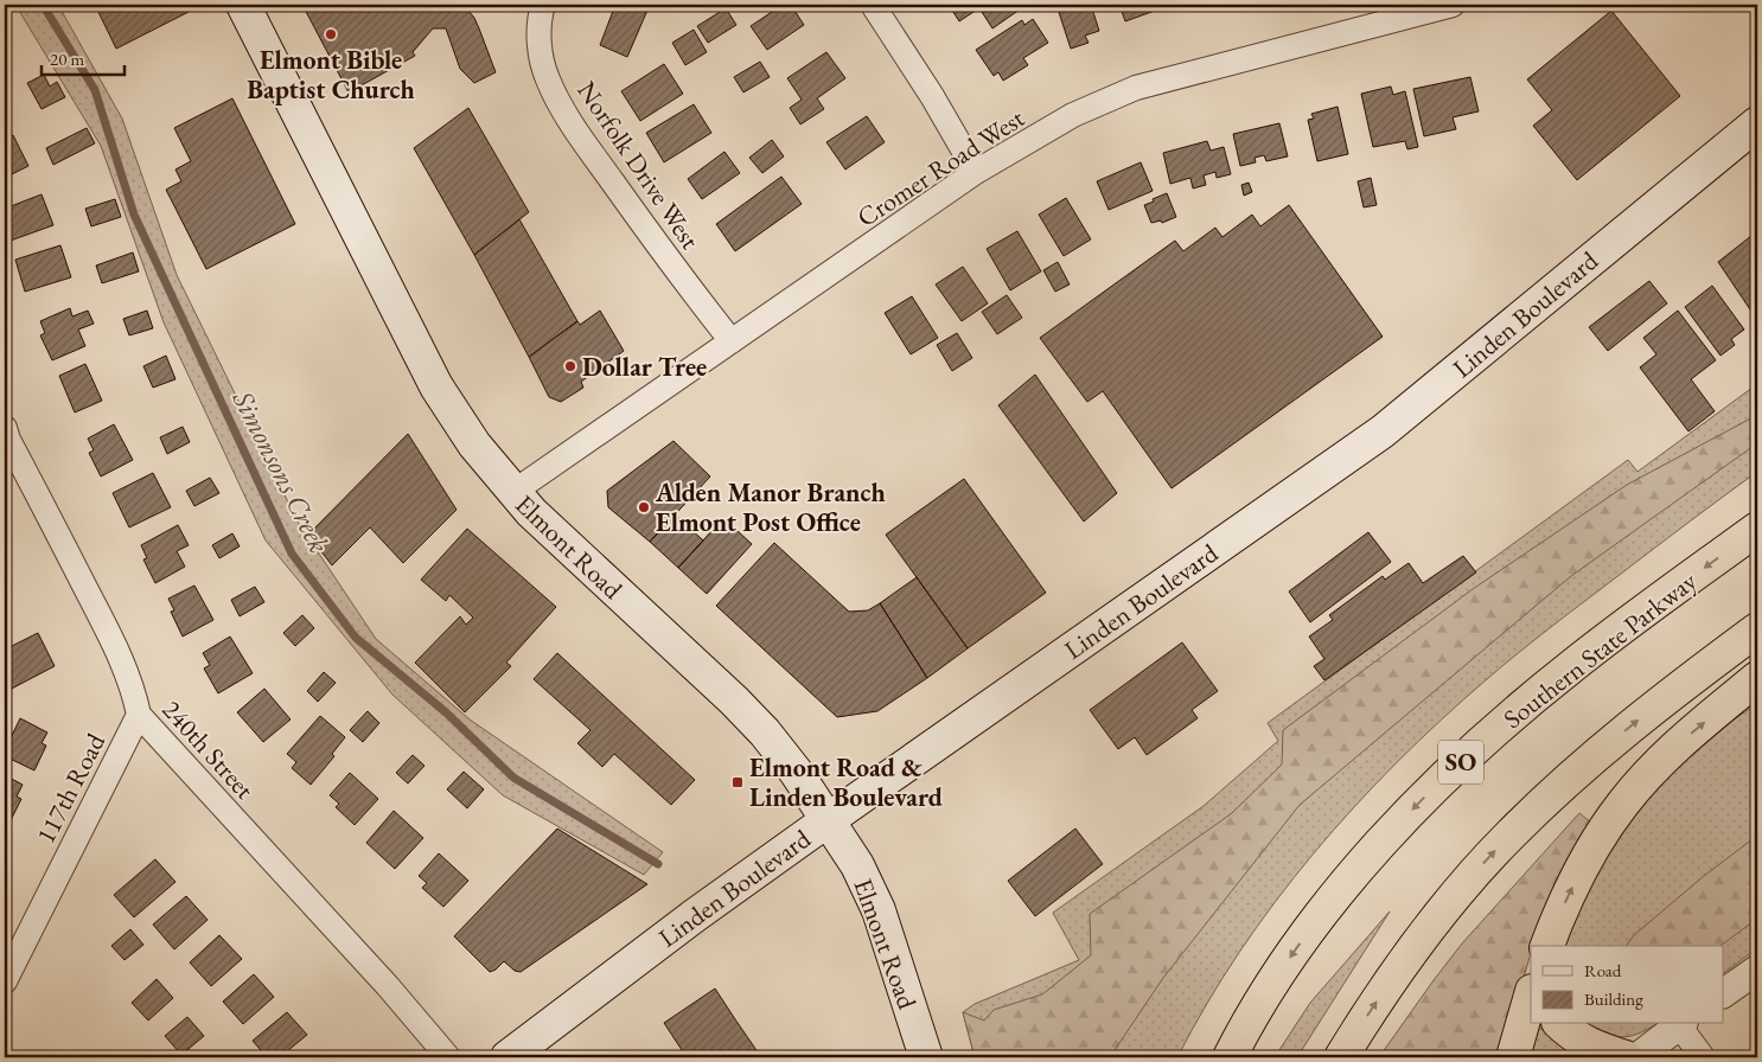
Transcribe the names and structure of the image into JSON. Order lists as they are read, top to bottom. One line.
{"streets":{"highway":["Southern State Parkway","SO"],"main road":["Linden Boulevard","Elmont Road"],"street":["Norfolk Drive West","Cromer Road West","240th Street","117th Road"]},"crossings":[["Norfolk Drive West","Cromer Road West"],["Cromer Road West","Elmont Road"],["Linden Boulevard","Elmont Road"],["240th Street","117th Road"]],"water":["Simonsons Creek"],"places":{"other":["Elmont Bible Baptist Church","Dollar Tree","Alden Manor Branch Elmont Post Office"],"transit":["Elmont Road & Linden Boulevard"]},"legend":["Road","Building"],"scale_bar":"20 m"}
